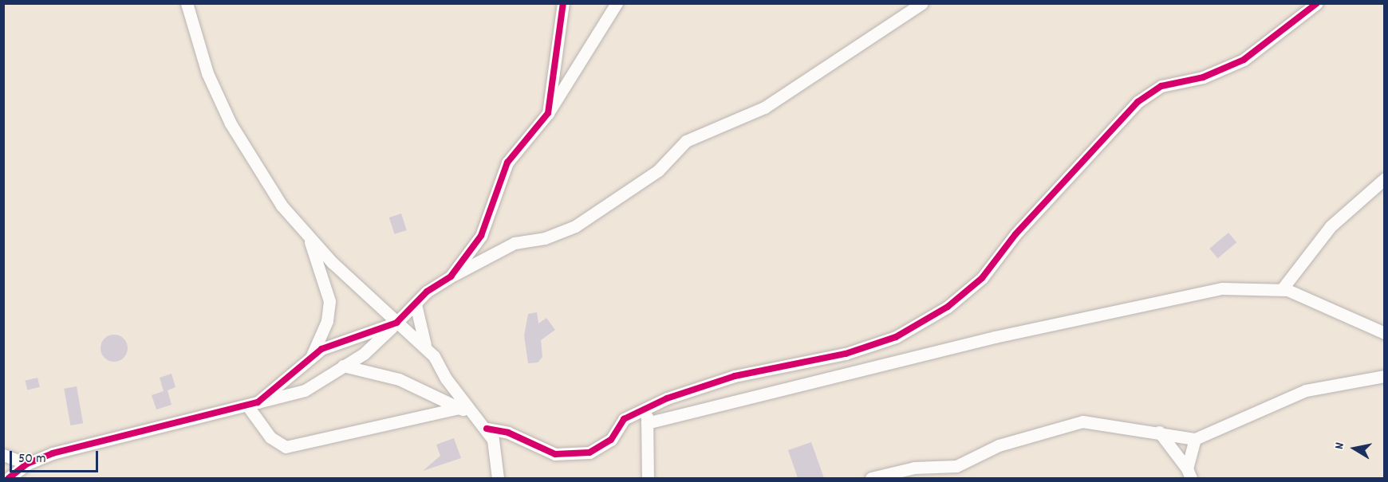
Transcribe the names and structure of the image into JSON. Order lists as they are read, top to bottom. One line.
{"scale_bar":"50 m","north":"left"}
